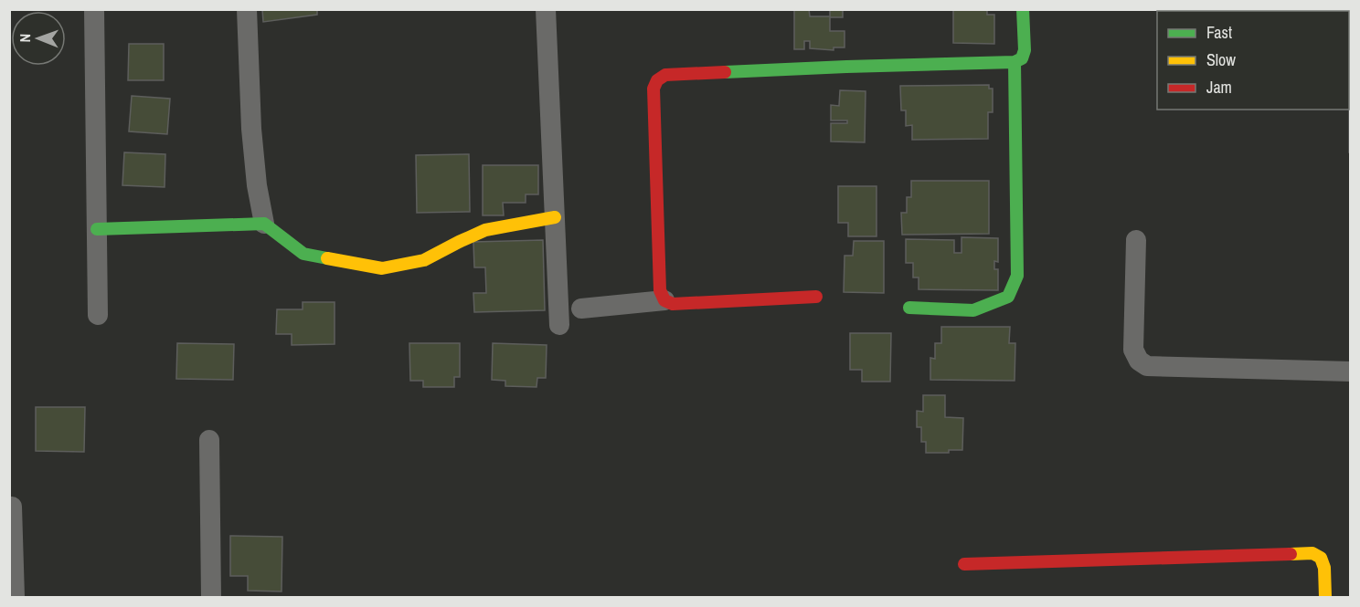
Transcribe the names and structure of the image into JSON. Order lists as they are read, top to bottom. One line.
{"legend":["Fast","Slow","Jam"],"north":"left"}
